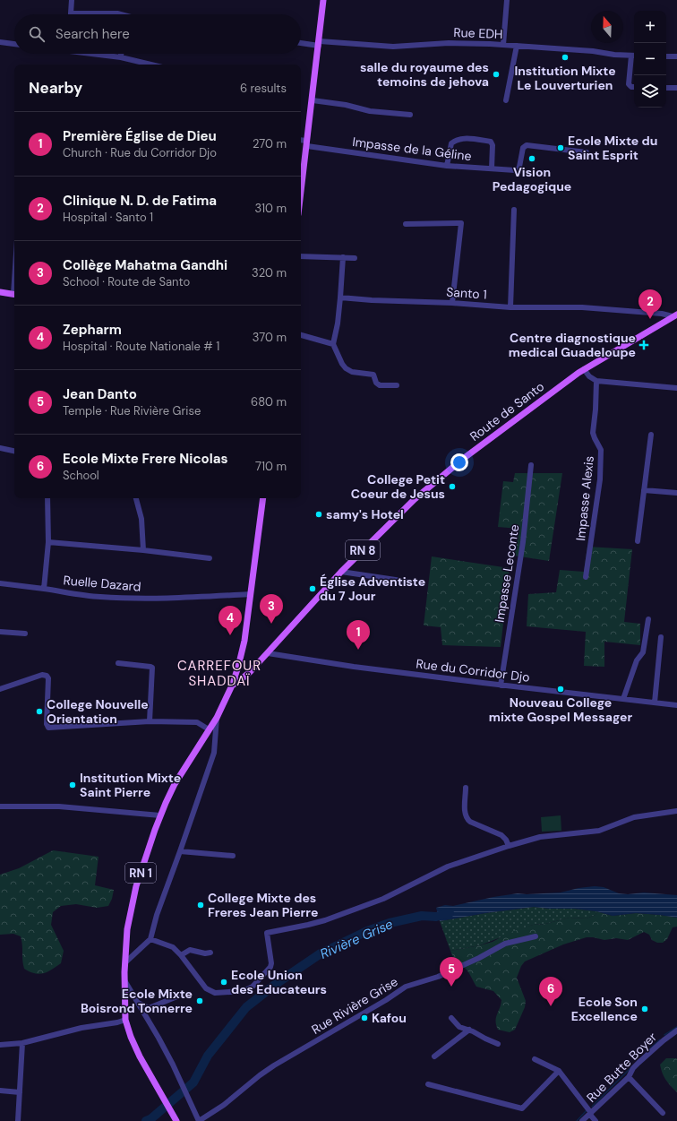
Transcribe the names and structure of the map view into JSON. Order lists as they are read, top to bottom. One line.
{"streets":{"main road":["Route de Santo","RN 8","RN 1"],"street":["Rue EDH","Impasse de la Géline","Santo 1","Impasse Alexis","Impasse Leconte","Ruelle Dazard","Rue du Corridor Djo","Rue Rivière Grise","Rue Butte Boyer"]},"crossings":[["Santo 1","Route de Santo"],["Route de Santo","Rue du Corridor Djo"],["Route de Santo","RN 1"],["Impasse Leconte","Rue du Corridor Djo"],["Ruelle Dazard","RN 1"]],"districts":["CARREFOUR SHADDAÏ"],"water":["Rivière Grise"],"places":{"other":["Institution Mixte Le Louverturien","salle du royaume des temoins de jehova","Ecole Mixte du Saint Esprit","Vision Pedagogique","College Petit Coeur de Jesus","samy's Hotel","Église Adventiste du 7 Jour","Nouveau College mixte Gospel Messager","College Nouvelle Orientation","Institution Mixte Saint Pierre","College Mixte des Freres Jean Pierre","Ecole Union des Educateurs","Ecole Mixte Boisrond Tonnerre","Ecole Son Excellence","Kafou"],"health":["Centre diagnostique medical Guadeloupe"]},"north":"top","page":{"map_buttons":["+","−"],"search":"Search here","heading":["Nearby","6 results"],"list":[{"mark":"1","name":"Première Église de Dieu","note":"Church · Rue du Corridor Djo","value":"270 m"},{"mark":"2","name":"Clinique N. D. de Fatima","note":"Hospital · Santo 1","value":"310 m"},{"mark":"3","name":"Collège Mahatma Gandhi","note":"School · Route de Santo","value":"320 m"},{"mark":"4","name":"Zepharm","note":"Hospital · Route Nationale # 1","value":"370 m"},{"mark":"5","name":"Jean Danto","note":"Temple · Rue Rivière Grise","value":"680 m"},{"mark":"6","name":"Ecole Mixte Frere Nicolas","note":"School","value":"710 m"}],"pins":["2","3","4","1","5","6"]}}
